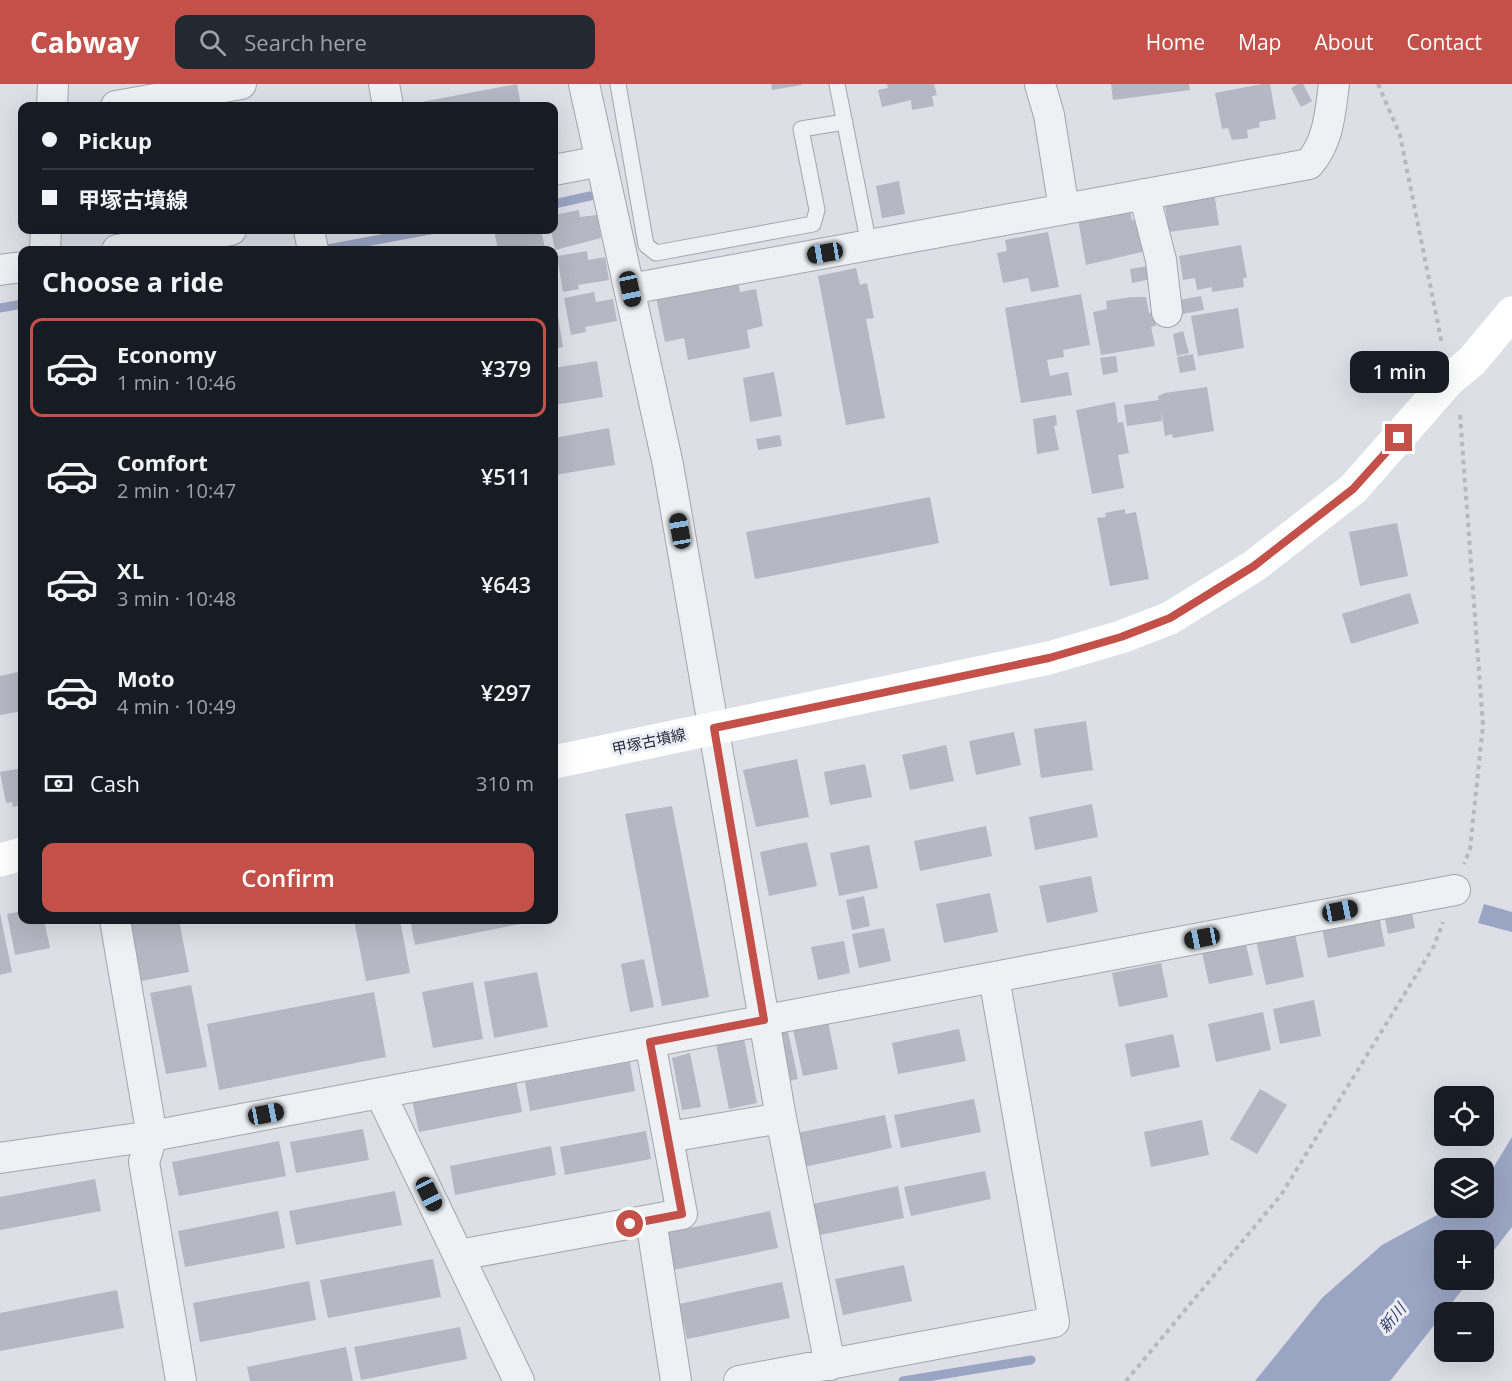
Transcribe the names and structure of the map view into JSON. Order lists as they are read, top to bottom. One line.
{"streets":{"main road":["甲塚古墳線"]},"water":["新川"],"page":{"header":"Cabway","search":"Search here","nav":["Home","Map","About","Contact"],"banner":["Pickup","甲塚古墳線"],"heading":"Choose a ride","list":[{"name":"Economy","note":"1 min · 10:46","value":"¥379"},{"name":"Comfort","note":"2 min · 10:47","value":"¥511"},{"name":"XL","note":"3 min · 10:48","value":"¥643"},{"name":"Moto","note":"4 min · 10:49","value":"¥297"}],"bubble":"1 min","pay":["Cash","310 m"],"buttons":"Confirm","map_buttons":["+","−"]}}
